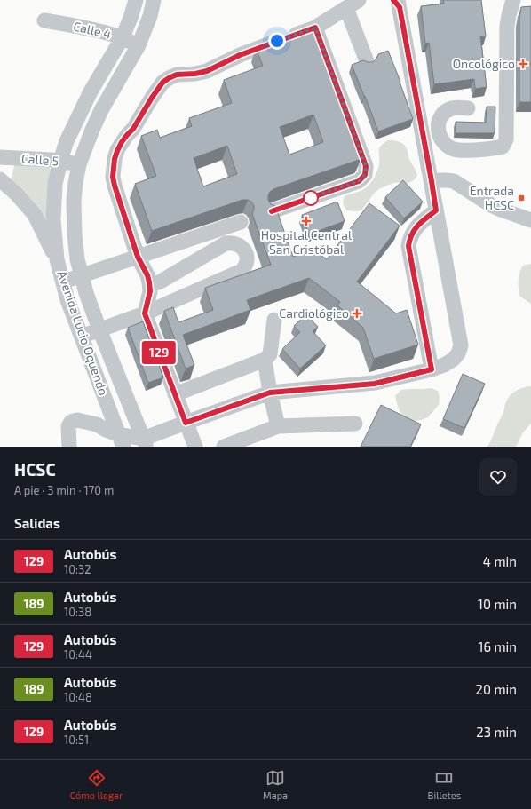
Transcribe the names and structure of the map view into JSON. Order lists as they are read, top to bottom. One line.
{"streets":{"street":["Calle 4","Calle 5","Avenida Lucio Oquendo"]},"crossings":[["Calle 4","Avenida Lucio Oquendo"],["Calle 5","Avenida Lucio Oquendo"]],"places":{"health":["Oncológico","Hospital Central San Cristóbal","Cardiológico"],"transit":["Entrada HCSC"]},"lines":["bus line 129"],"page":{"on_map":"129","heading":[["HCSC","A pie · 3 min · 170 m"],"Salidas"],"list":[{"mark":"129","name":"Autobús","note":"10:32","value":"4 min"},{"mark":"189","name":"Autobús","note":"10:38","value":"10 min"},{"mark":"129","name":"Autobús","note":"10:44","value":"16 min"},{"mark":"189","name":"Autobús","note":"10:48","value":"20 min"},{"mark":"129","name":"Autobús","note":"10:51","value":"23 min"}],"tabs":["Cómo llegar","Mapa","Billetes"]}}
